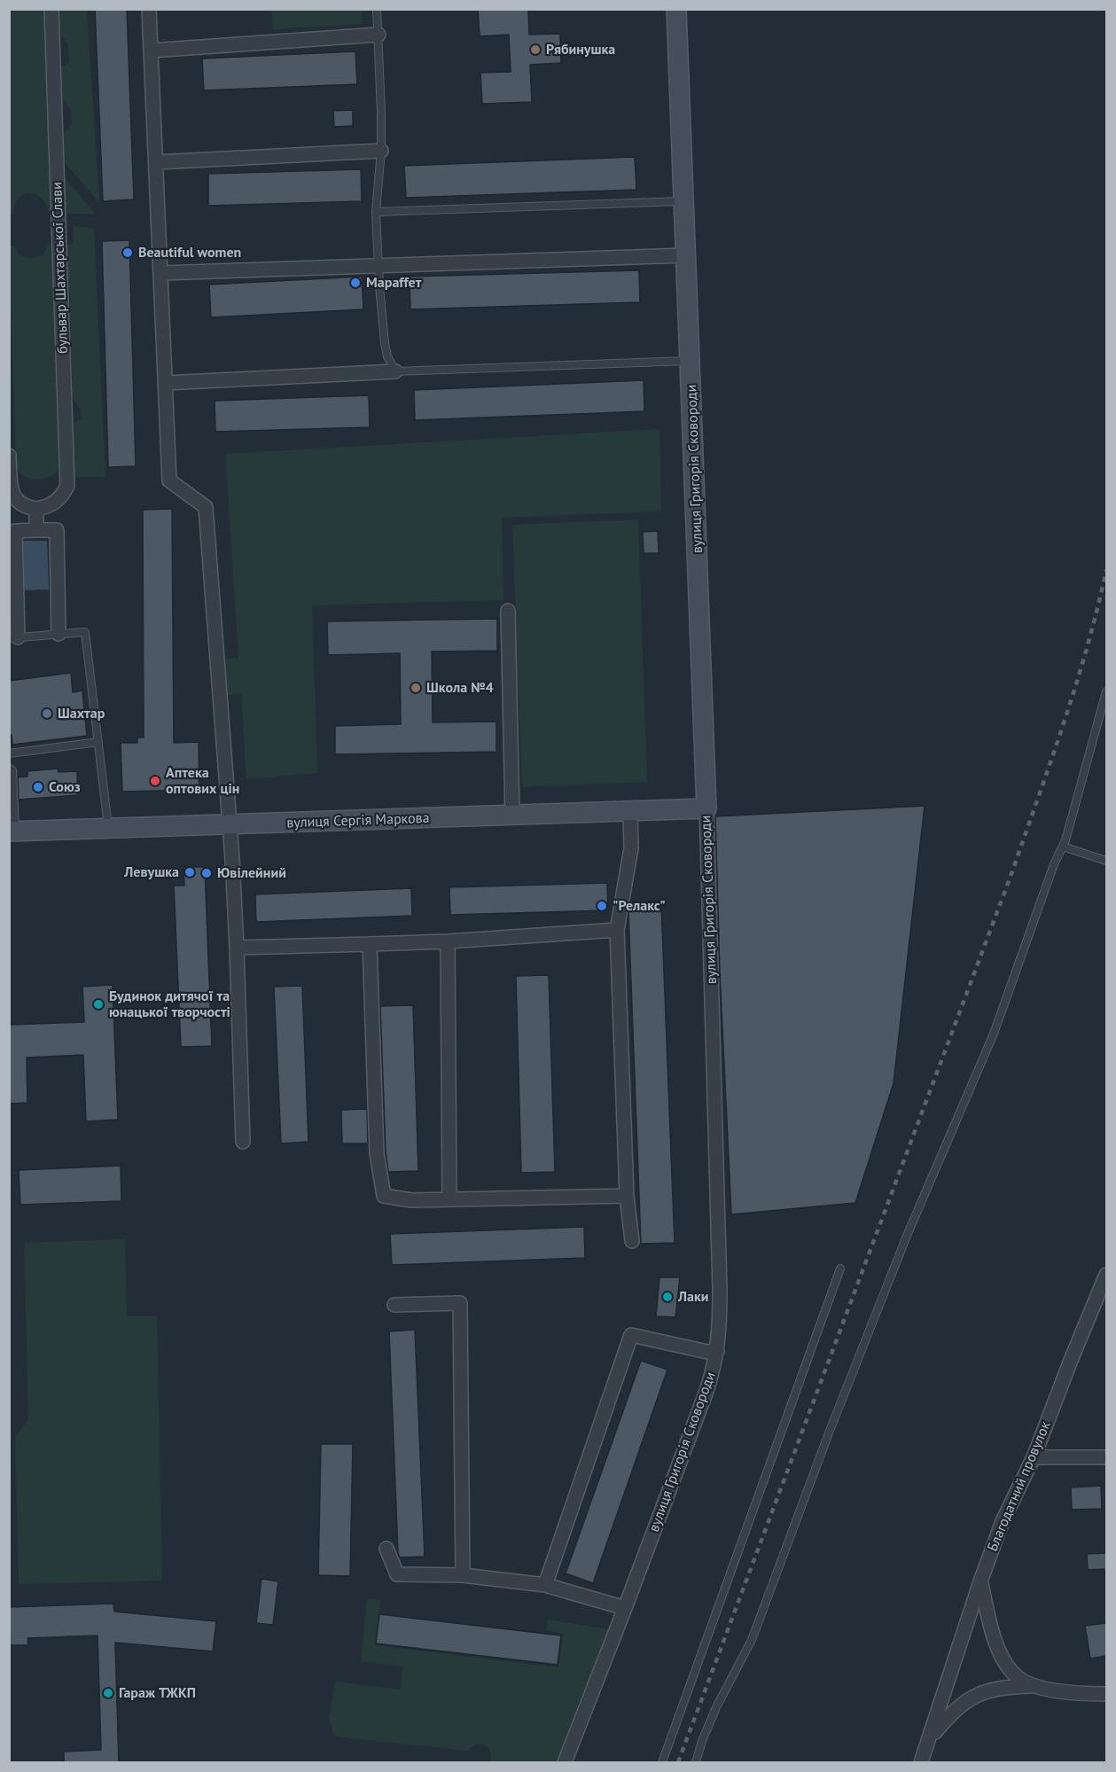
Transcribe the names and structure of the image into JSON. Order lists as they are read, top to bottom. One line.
{"streets":{"street":["бульвар Шахтарської Слави","вулиця Григорія Сковороди","вулиця Сергія Маркова","Благодатний провулок"]},"crossings":[["вулиця Григорія Сковороди","вулиця Сергія Маркова"]],"places":["Рябинушка","Beautiful women","Мараffет","Школа №4","Шахтар","Аптека оптових цін","Союз","Левушка","Ювілейний","\"Релакс\"","Будинок дитячої та юнацької творчості","Лаки","Гараж ТЖКП"]}
